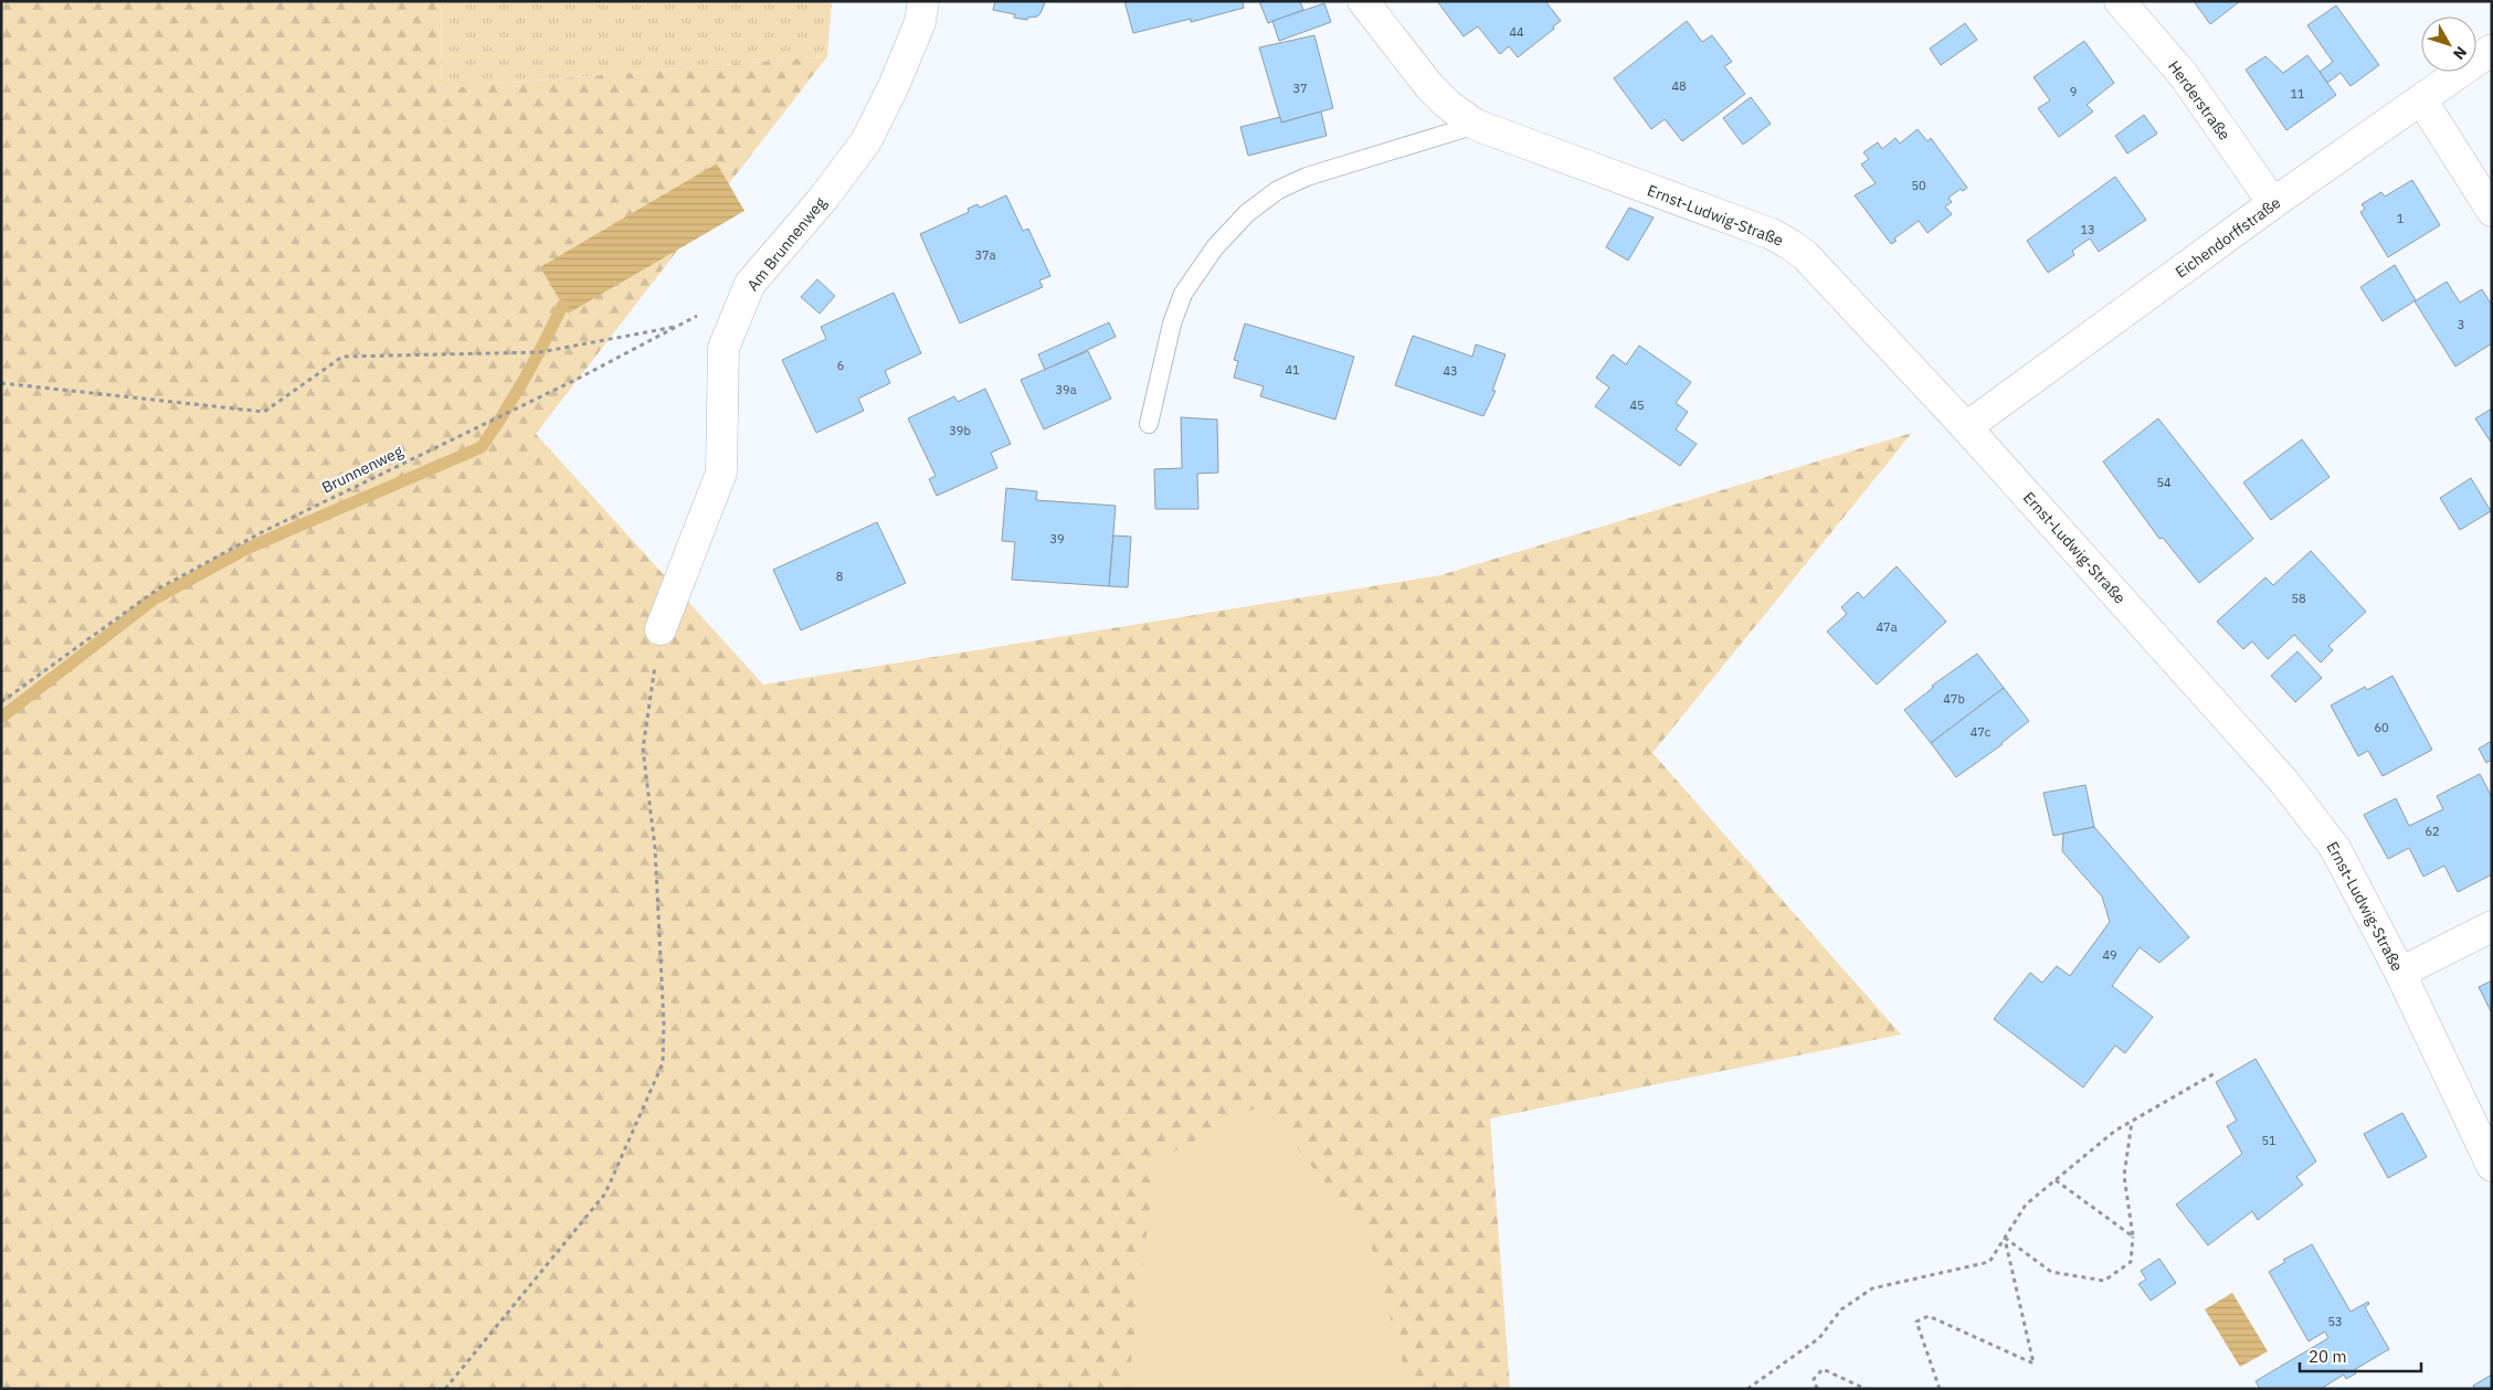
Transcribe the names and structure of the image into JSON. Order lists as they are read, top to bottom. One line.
{"streets":{"street":["Herderstraße","Ernst-Ludwig-Straße","Eichendorffstraße","Am Brunnenweg"],"path":["Brunnenweg"]},"crossings":[["Herderstraße","Eichendorffstraße"],["Ernst-Ludwig-Straße","Eichendorffstraße"],["Am Brunnenweg","Brunnenweg"]],"house_numbers":["44","48","37","9","11","50","1","13","37a","3","6","41","43","39a","45","39b","54","39","8","58","47a","47b","60","47c","62","49","51","53"],"scale_bar":"20 m","north":"bottom right"}
